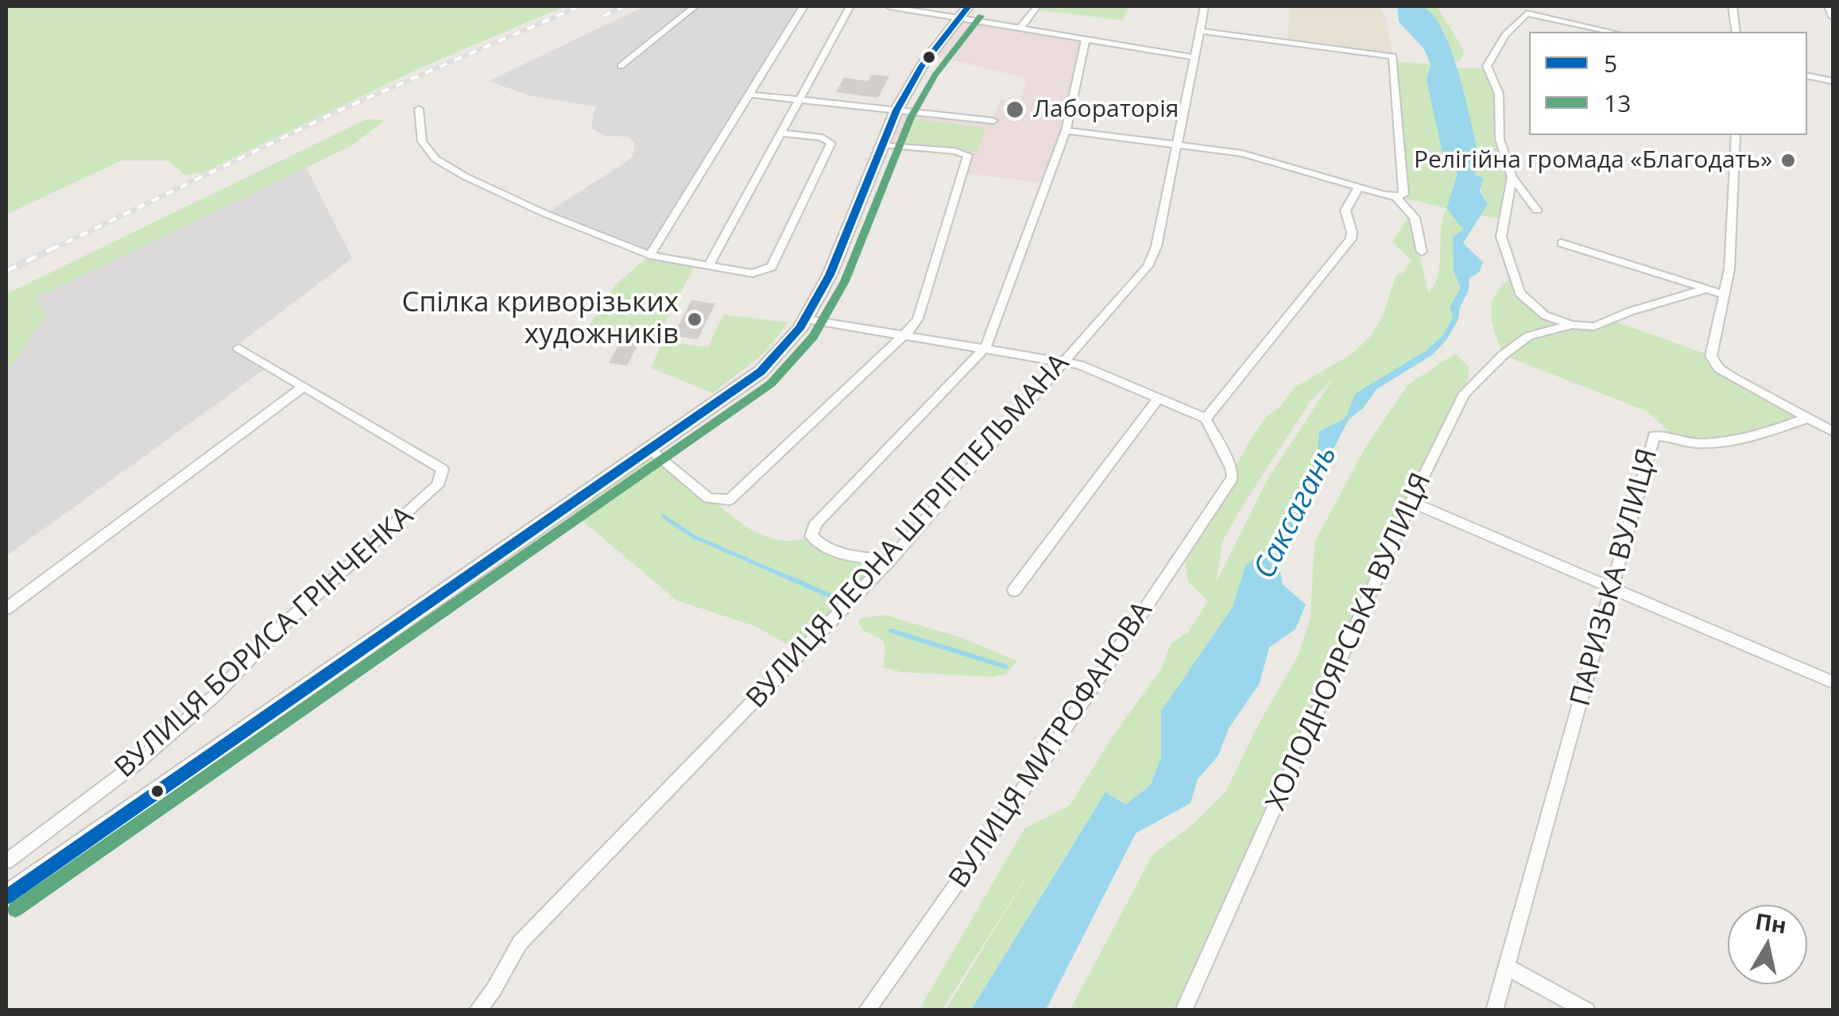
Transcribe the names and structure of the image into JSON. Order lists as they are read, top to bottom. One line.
{"streets":{"street":["ВУЛИЦЯ ЛЕОНА ШТРІППЕЛЬМАНА","ПАРИЗЬКА ВУЛИЦЯ","ХОЛОДНОЯРСЬКА ВУЛИЦЯ","ВУЛИЦЯ БОРИСА ГРІНЧЕНКА","ВУЛИЦЯ МИТРОФАНОВА"]},"water":["Саксагань"],"places":["Лабораторія","Релігійна громада «Благодать»","Спілка криворізьких художників"],"lines":["transit line 5","transit line 13"],"legend":["5","13"],"north":"top"}
